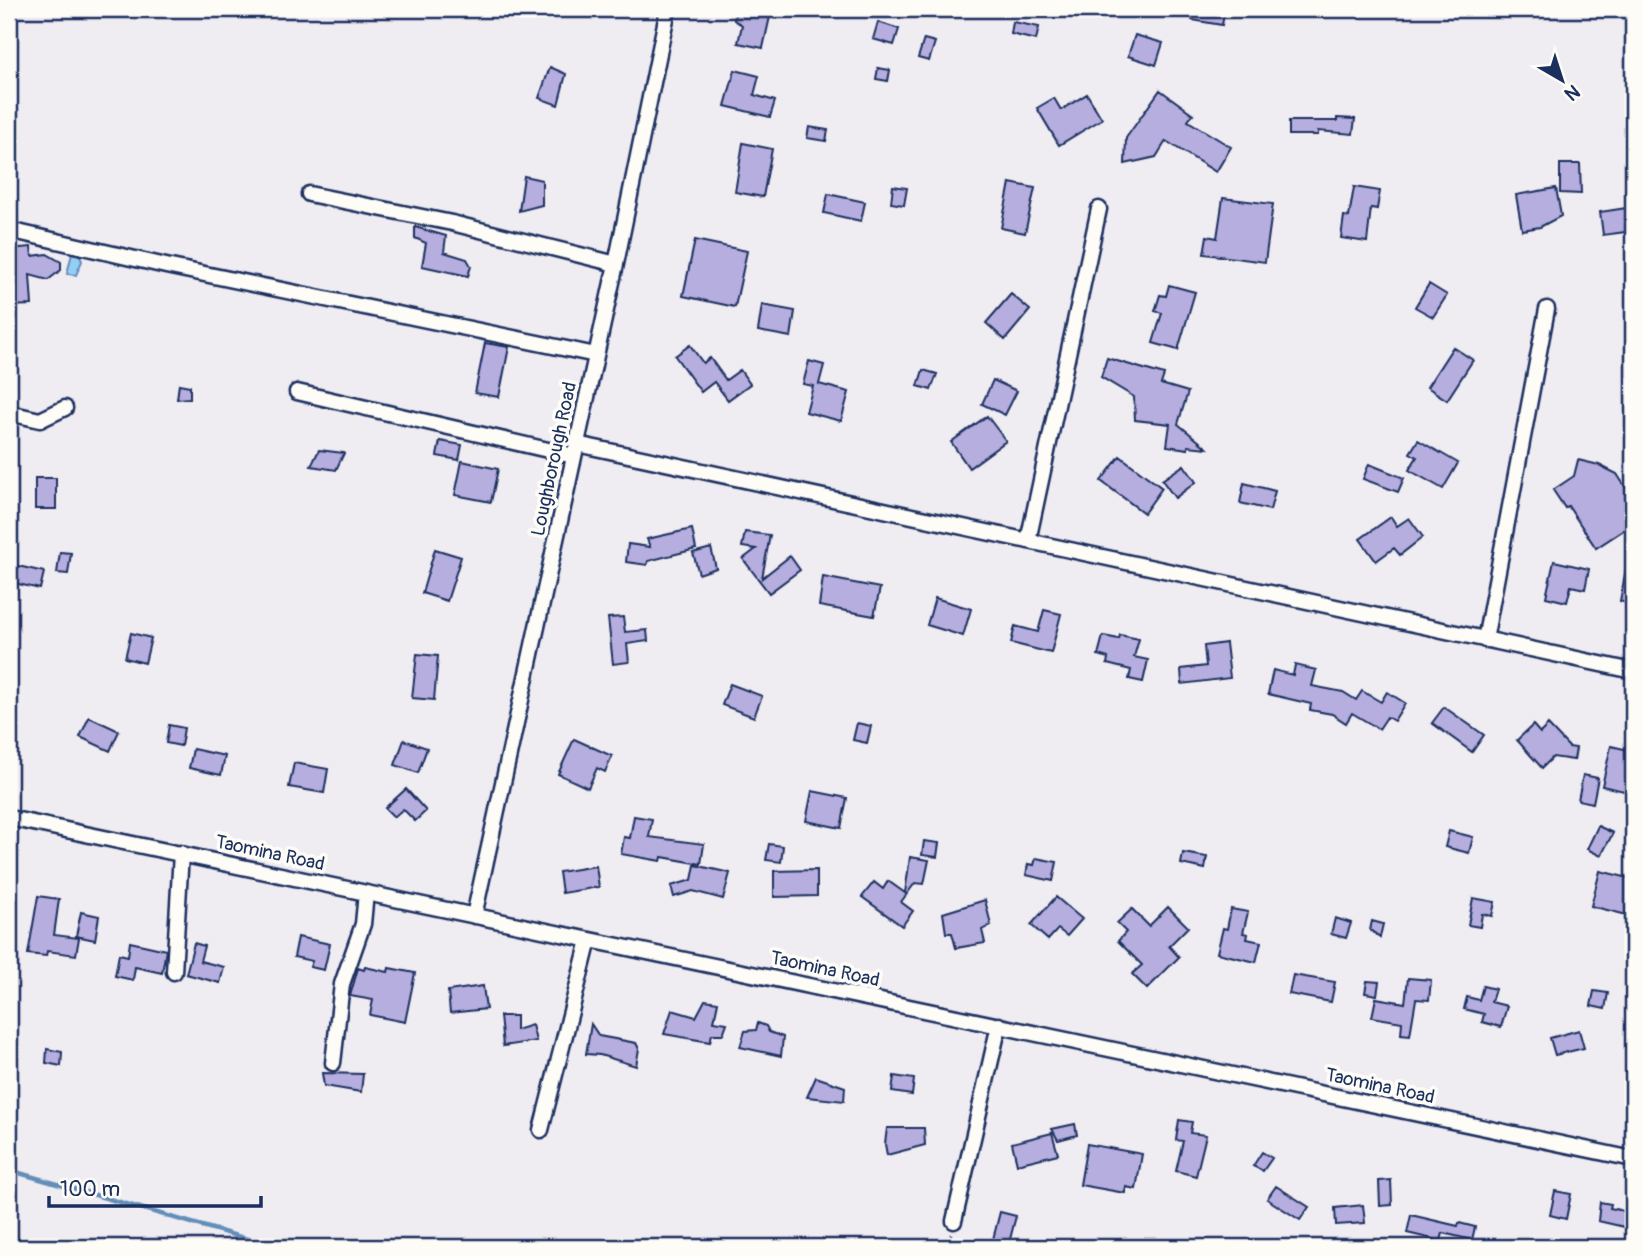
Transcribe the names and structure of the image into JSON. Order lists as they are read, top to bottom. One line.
{"streets":{"street":["Loughborough Road","Taomina Road"]},"crossings":[["Loughborough Road","Taomina Road"]],"scale_bar":"100 m","north":"bottom right"}
